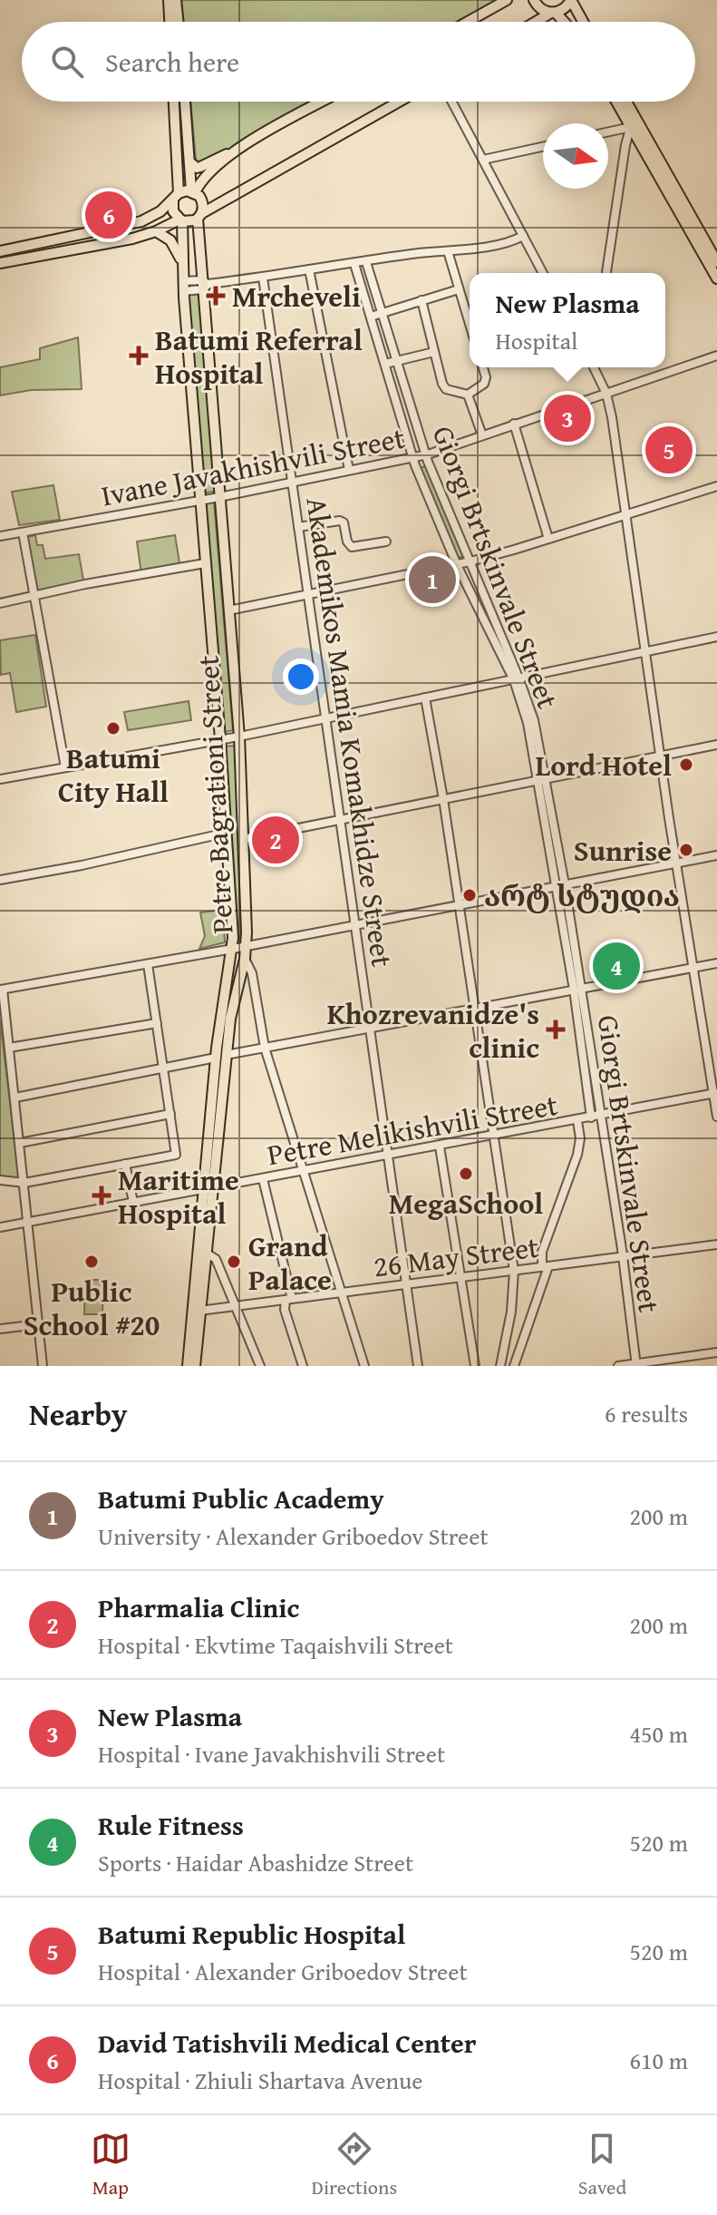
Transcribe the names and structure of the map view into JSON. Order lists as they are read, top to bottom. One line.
{"streets":{"main road":["Petre Bagrationi Street"],"street":["Ivane Javakhishvili Street","Giorgi Brtskinvale Street","Akademikos Mamia Komakhidze Street","Petre Melikishvili Street","26 May Street"]},"crossings":[["Ivane Javakhishvili Street","Giorgi Brtskinvale Street"],["Ivane Javakhishvili Street","Akademikos Mamia Komakhidze Street"],["Ivane Javakhishvili Street","Petre Bagrationi Street"],["Giorgi Brtskinvale Street","Petre Melikishvili Street"],["Giorgi Brtskinvale Street","26 May Street"],["Akademikos Mamia Komakhidze Street","Petre Melikishvili Street"],["Akademikos Mamia Komakhidze Street","26 May Street"],["Petre Bagrationi Street","Petre Melikishvili Street"],["Petre Bagrationi Street","26 May Street"]],"places":{"health":["Mrcheveli","Batumi Referral Hospital","Khozrevanidze's clinic","Maritime Hospital"],"other":["Batumi City Hall","Lord Hotel","Sunrise","არტ სტუდია","MegaSchool","Public School #20","Grand Palace"]},"north":"right","page":{"search":"Search here","pins":["6","3","5","1","2","4"],"popup":["New Plasma","Hospital"],"heading":["Nearby","6 results"],"list":[{"mark":"1","name":"Batumi Public Academy","note":"University · Alexander Griboedov Street","value":"200 m"},{"mark":"2","name":"Pharmalia Clinic","note":"Hospital · Ekvtime Taqaishvili Street","value":"200 m"},{"mark":"3","name":"New Plasma","note":"Hospital · Ivane Javakhishvili Street","value":"450 m"},{"mark":"4","name":"Rule Fitness","note":"Sports · Haidar Abashidze Street","value":"520 m"},{"mark":"5","name":"Batumi Republic Hospital","note":"Hospital · Alexander Griboedov Street","value":"520 m"},{"mark":"6","name":"David Tatishvili Medical Center","note":"Hospital · Zhiuli Shartava Avenue","value":"610 m"}],"nav":["Map","Directions","Saved"]}}
